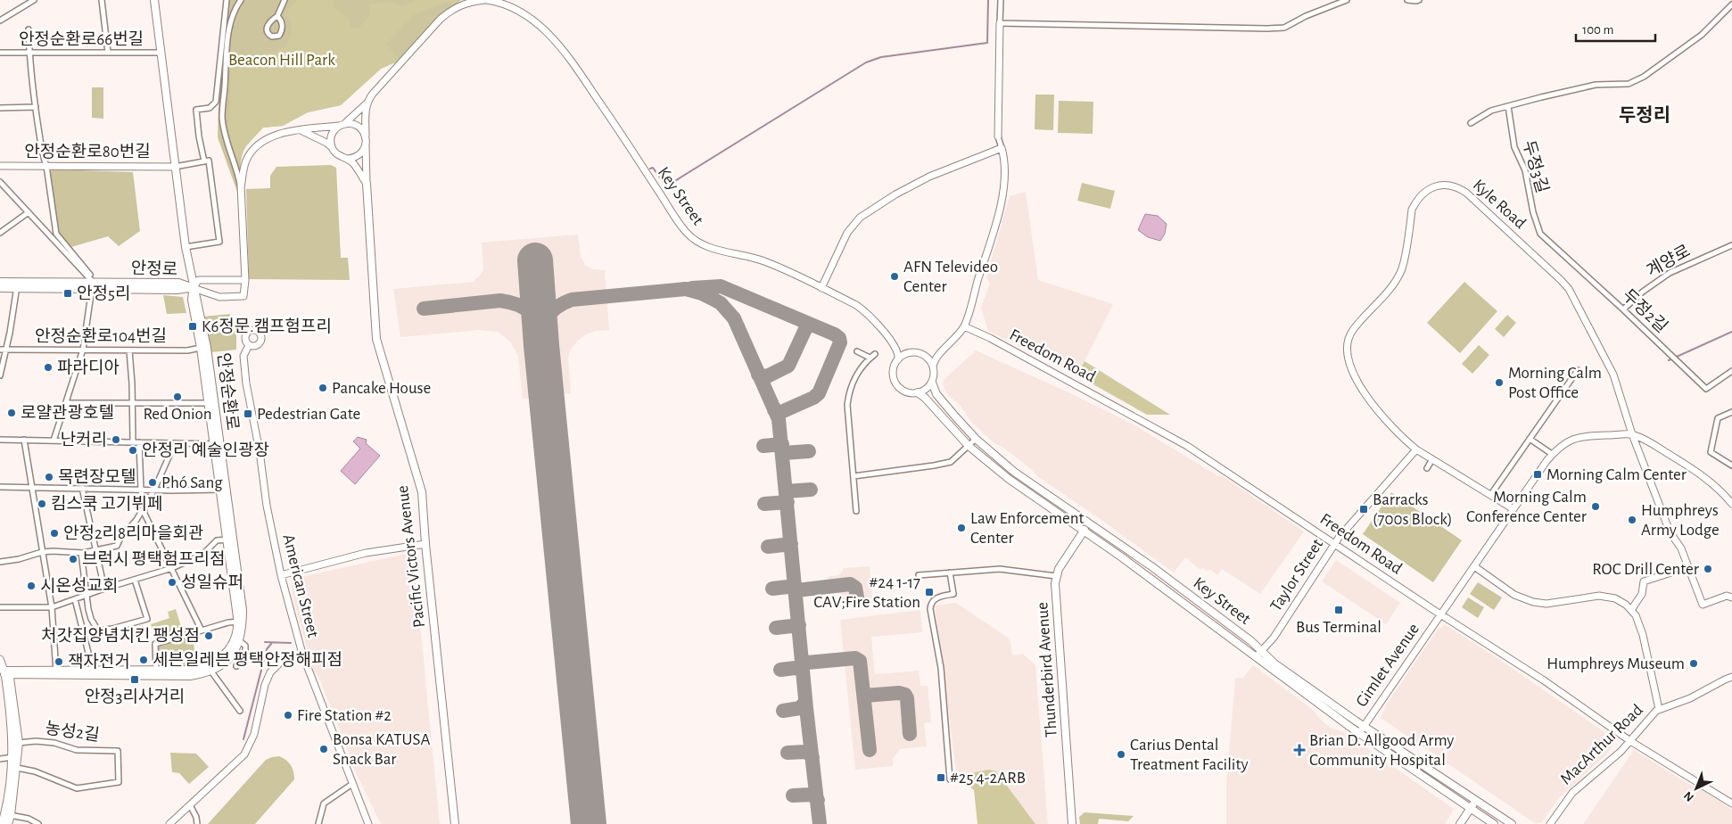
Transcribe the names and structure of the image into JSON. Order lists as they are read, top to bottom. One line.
{"streets":{"main road":["Key Street","안정로","안정순환로","Pacific Victors Avenue","Thunderbird Avenue"],"street":["안정순환로66번길","안정순환로80번길","두정3길","Kyle Road","계양로","두정2길","안정순환로104번길","Freedom Road","Taylor Street","American Street","Gimlet Avenue","농성2길","MacArthur Road"]},"crossings":[["안정순환로66번길","안정순환로"],["안정순환로80번길","안정순환로"],["두정3길","두정2길"],["Key Street","Taylor Street"],["Key Street","Gimlet Avenue"],["Key Street","Thunderbird Avenue"],["Kyle Road","Taylor Street"],["Kyle Road","Gimlet Avenue"],["계양로","두정2길"],["안정로","안정순환로"],["안정순환로104번길","안정순환로"],["Freedom Road","Taylor Street"],["Freedom Road","Gimlet Avenue"],["Freedom Road","MacArthur Road"]],"districts":["두정리"],"parks":["Beacon Hill Park"],"places":{"other":["AFN Televideo Center","파라디아","Morning Calm Post Office","Pancake House","Red Onion","로얄관광호텔","난커리","안정리 예술인광장","목련장모텔","Phó Sang","킴스쿡 고기뷔페","Morning Calm Conference Center","Humphreys Army Lodge","Law Enforcement Center","안정2리8리마을회관","브럭시 평택험프리점","ROC Drill Center","성일슈퍼","시온성교회","처갓집양념치킨 팽성점","세븐일레븐 평택안정해피점","잭자전거","Humphreys Museum","Fire Station #2","Bonsa KATUSA Snack Bar","Carius Dental Treatment Facility"],"transit":["안정5리","K6정문.캠프험프리","Pedestrian Gate","Morning Calm Center","Barracks (700s Block)","#24 1-17 CAV;Fire Station","Bus Terminal","안정3리사거리","#25 4-2ARB"],"health":["Brian D. Allgood Army Community Hospital"]},"scale_bar":"100 m","north":"bottom left"}
